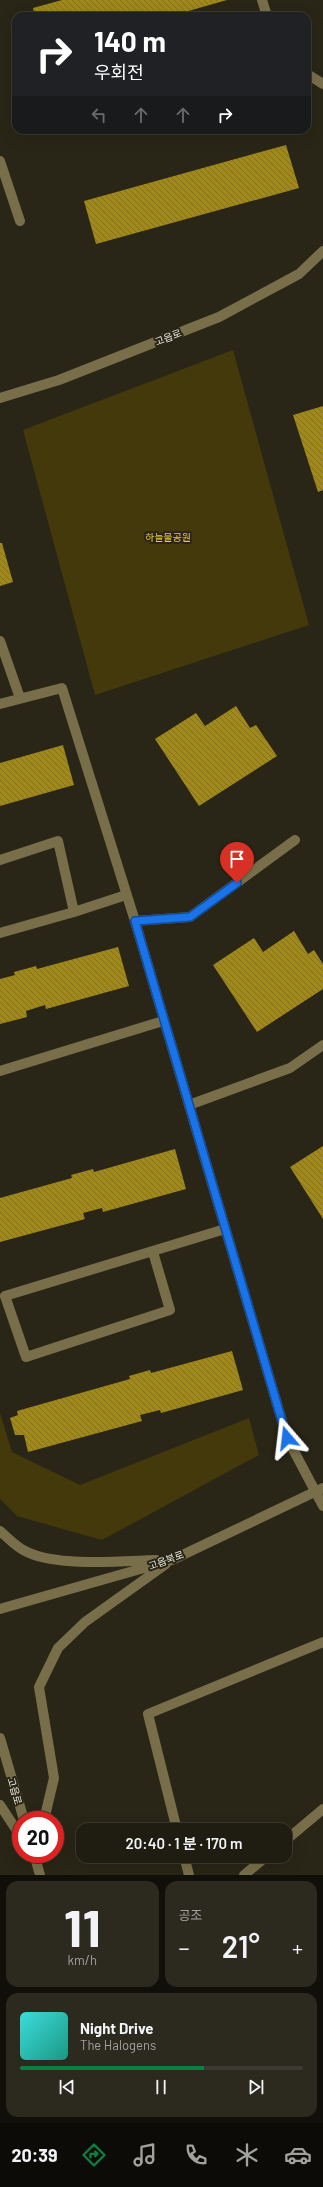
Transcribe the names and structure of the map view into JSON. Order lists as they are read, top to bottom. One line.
{"streets":{"street":["고읍로","고읍북로"]},"parks":["하늘물공원"],"page":{"turn":["140 m","우회전"],"limit":"20","trip":"20:40 · 1 분 · 170 m","tile":[["11","km/h"],"공조"],"heat":["−","21°","+"],"song":["Night Drive","The Halogens"],"tabs":"20:39"}}
